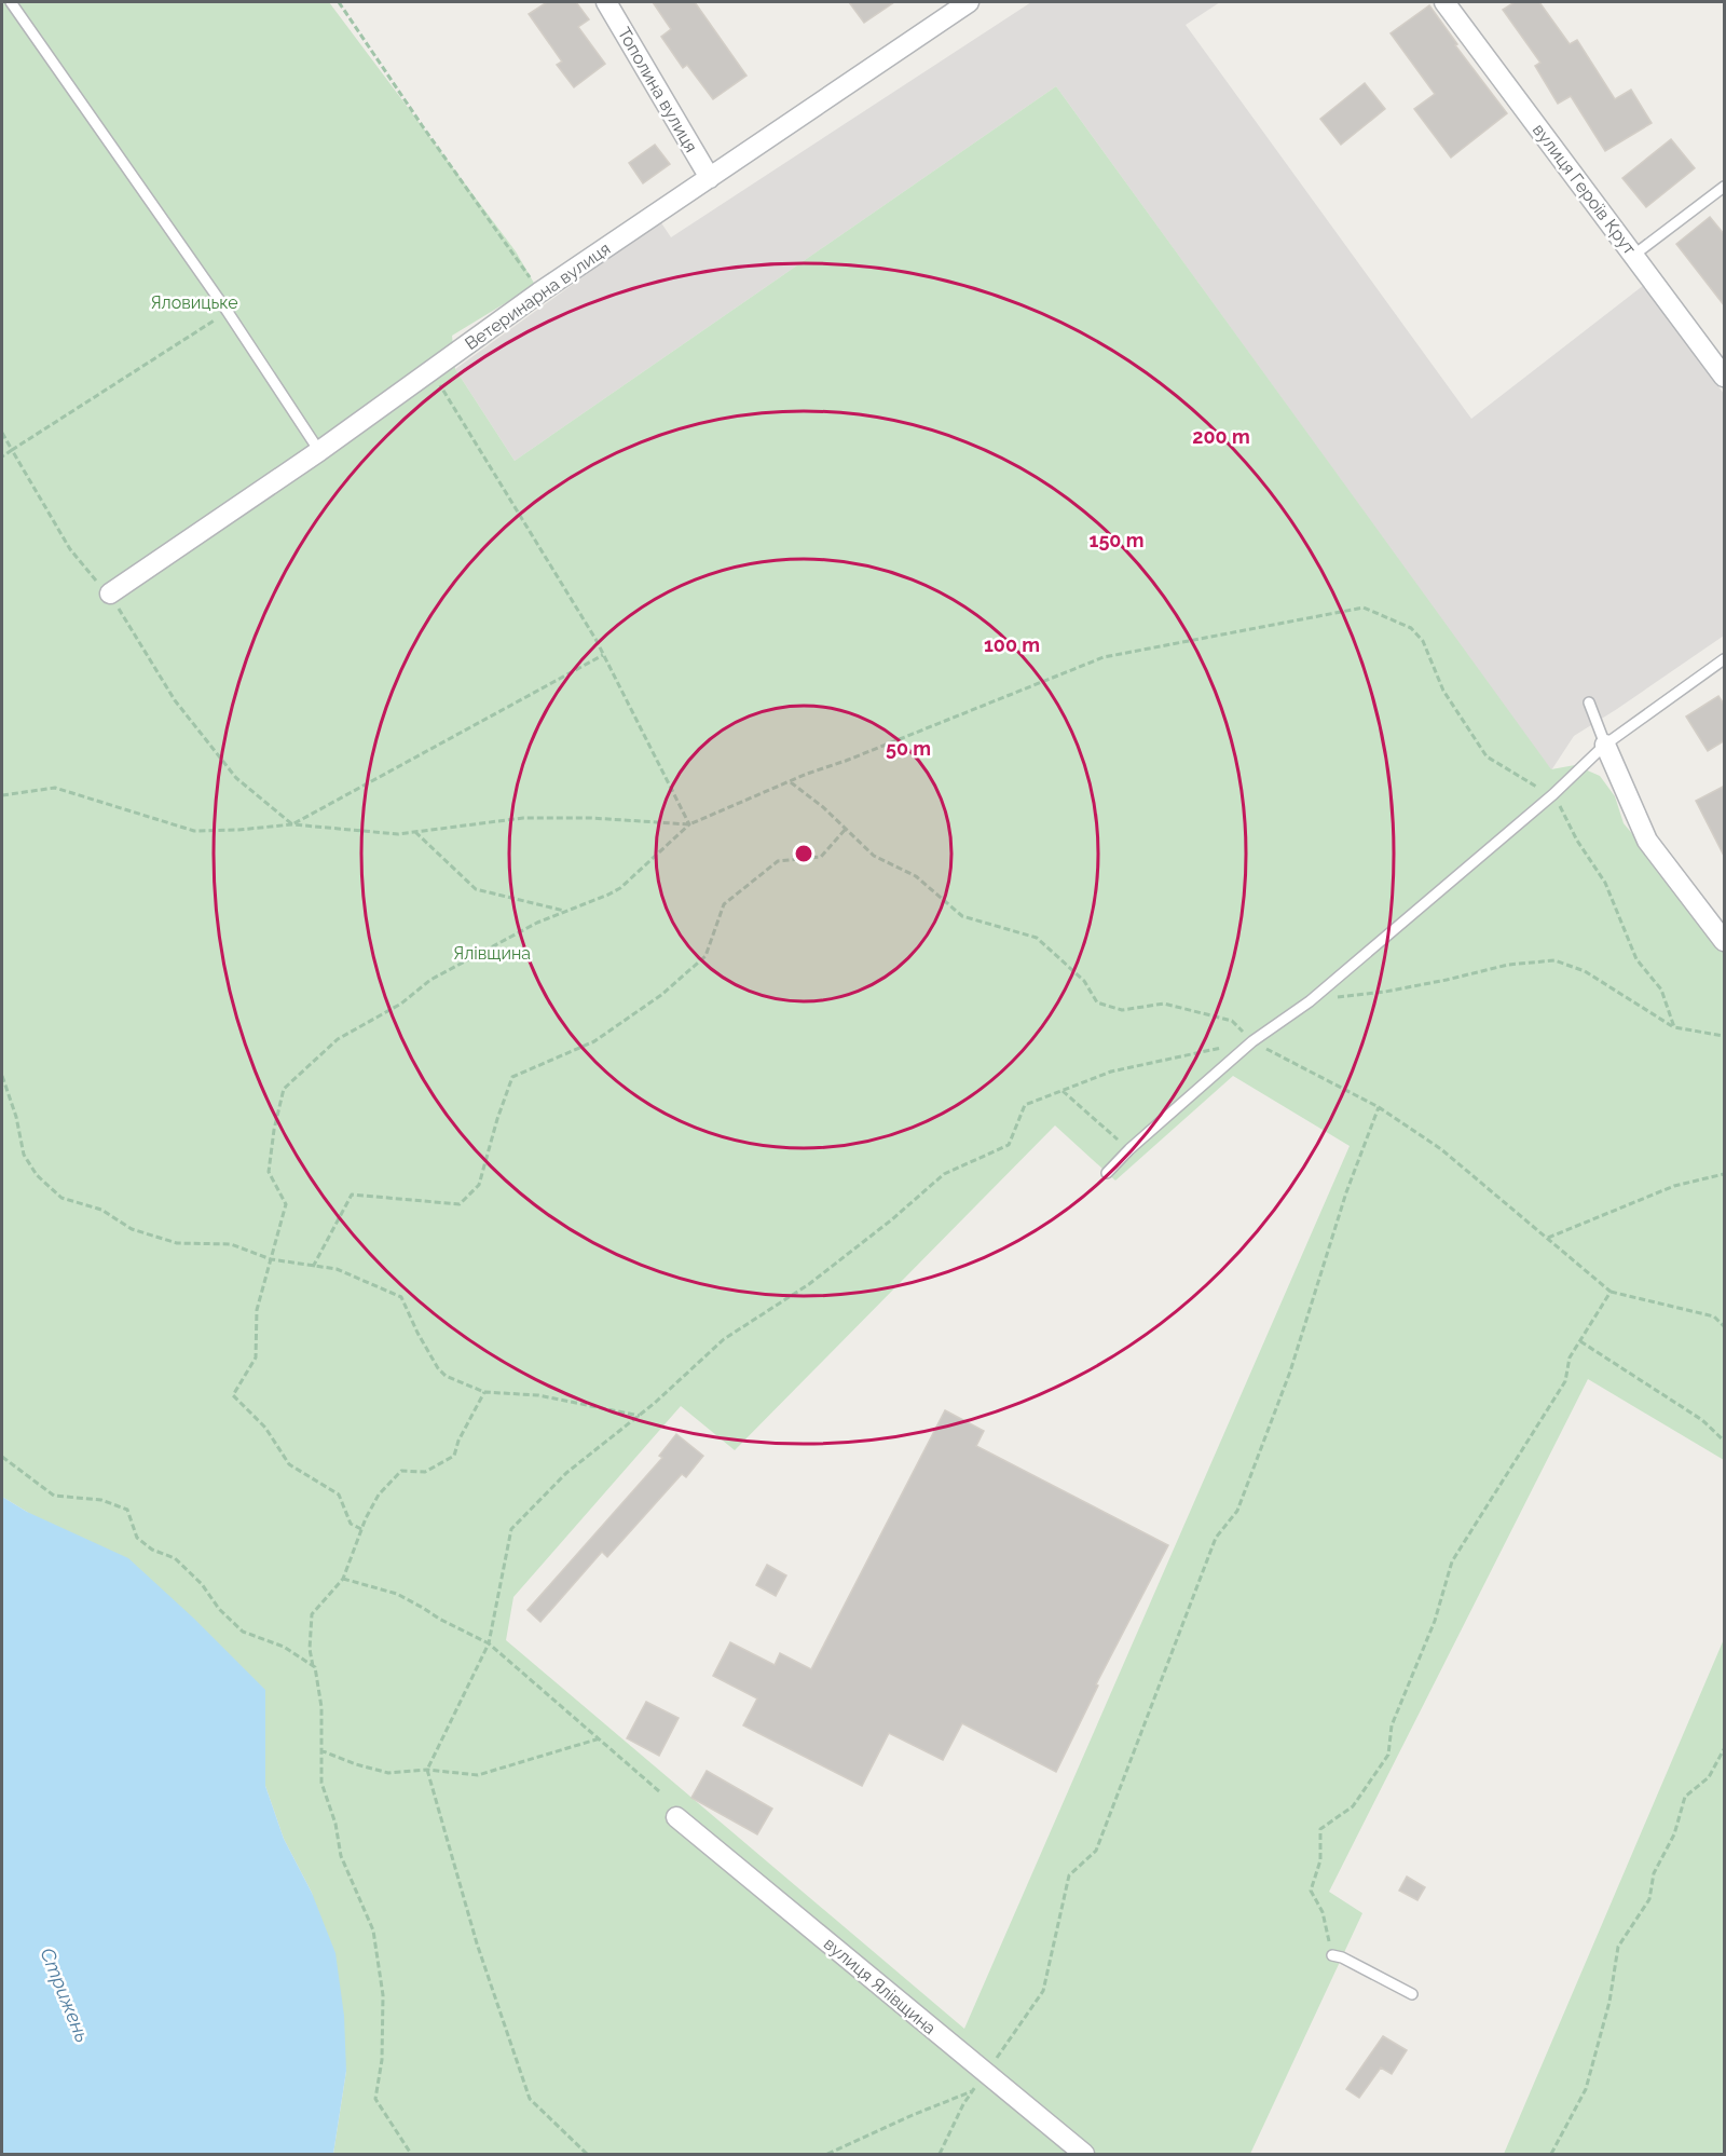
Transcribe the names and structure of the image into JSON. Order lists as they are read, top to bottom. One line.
{"streets":{"street":["Тополина вулиця","вулиця Героїв Крут","Ветеринарна вулиця","вулиця Ялівщина"]},"crossings":[["Тополина вулиця","Ветеринарна вулиця"]],"water":["Стрижень"],"parks":["Яловицьке","Ялівщина"],"rings":["200 m","150 m","100 m","50 m"]}
